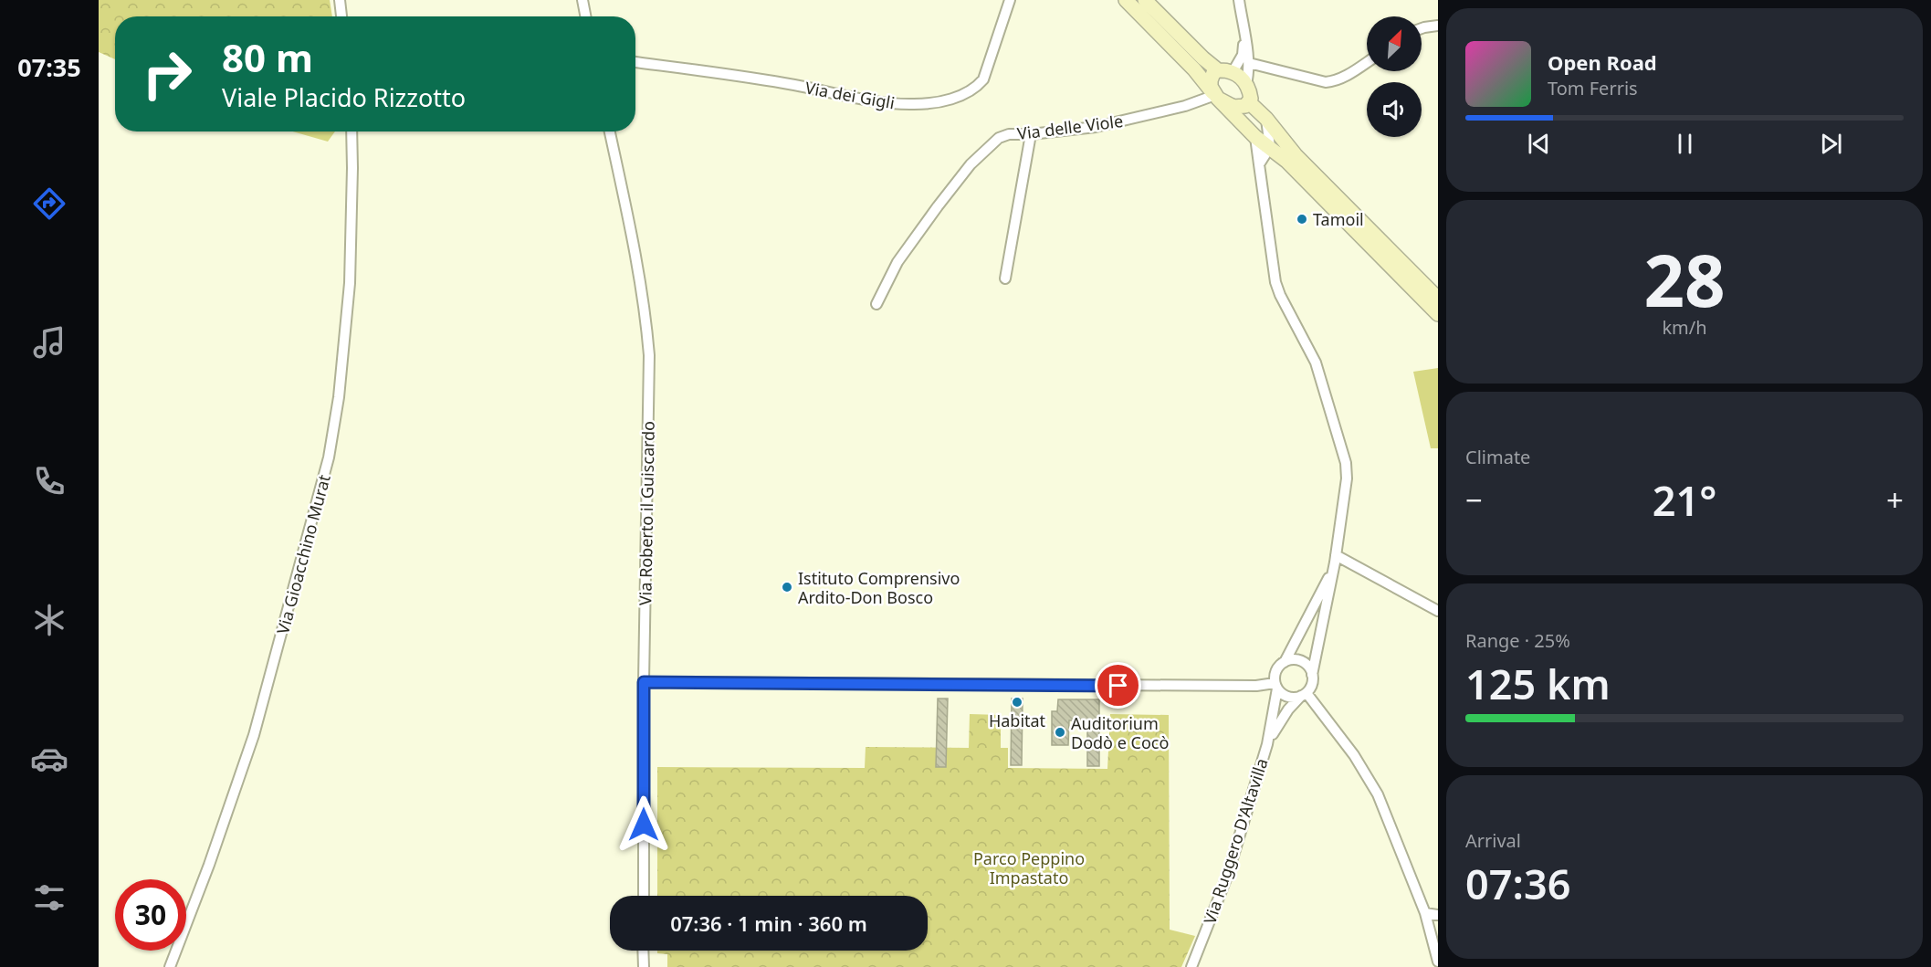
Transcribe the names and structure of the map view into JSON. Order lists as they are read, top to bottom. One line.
{"streets":{"street":["Via dei Gigli","Via delle Viole","Via Roberto il Guiscardo","Via Gioacchino Murat","Via Ruggero D'Altavilla"]},"parks":["Parco Peppino Impastato"],"places":["Tamoil","Istituto Comprensivo Ardito-Don Bosco","Habitat","Auditorium Dodò e Cocò"],"north":"top right","page":{"tabs":"07:35","turn":["80 m","Viale Placido Rizzotto"],"song":["Open Road","Tom Ferris"],"tile":[["28","km/h"],"Climate",["Range · 25%","125 km"],["Arrival","07:36"]],"heat":["−","21°","+"],"limit":"30","trip":"07:36 · 1 min · 360 m"}}
